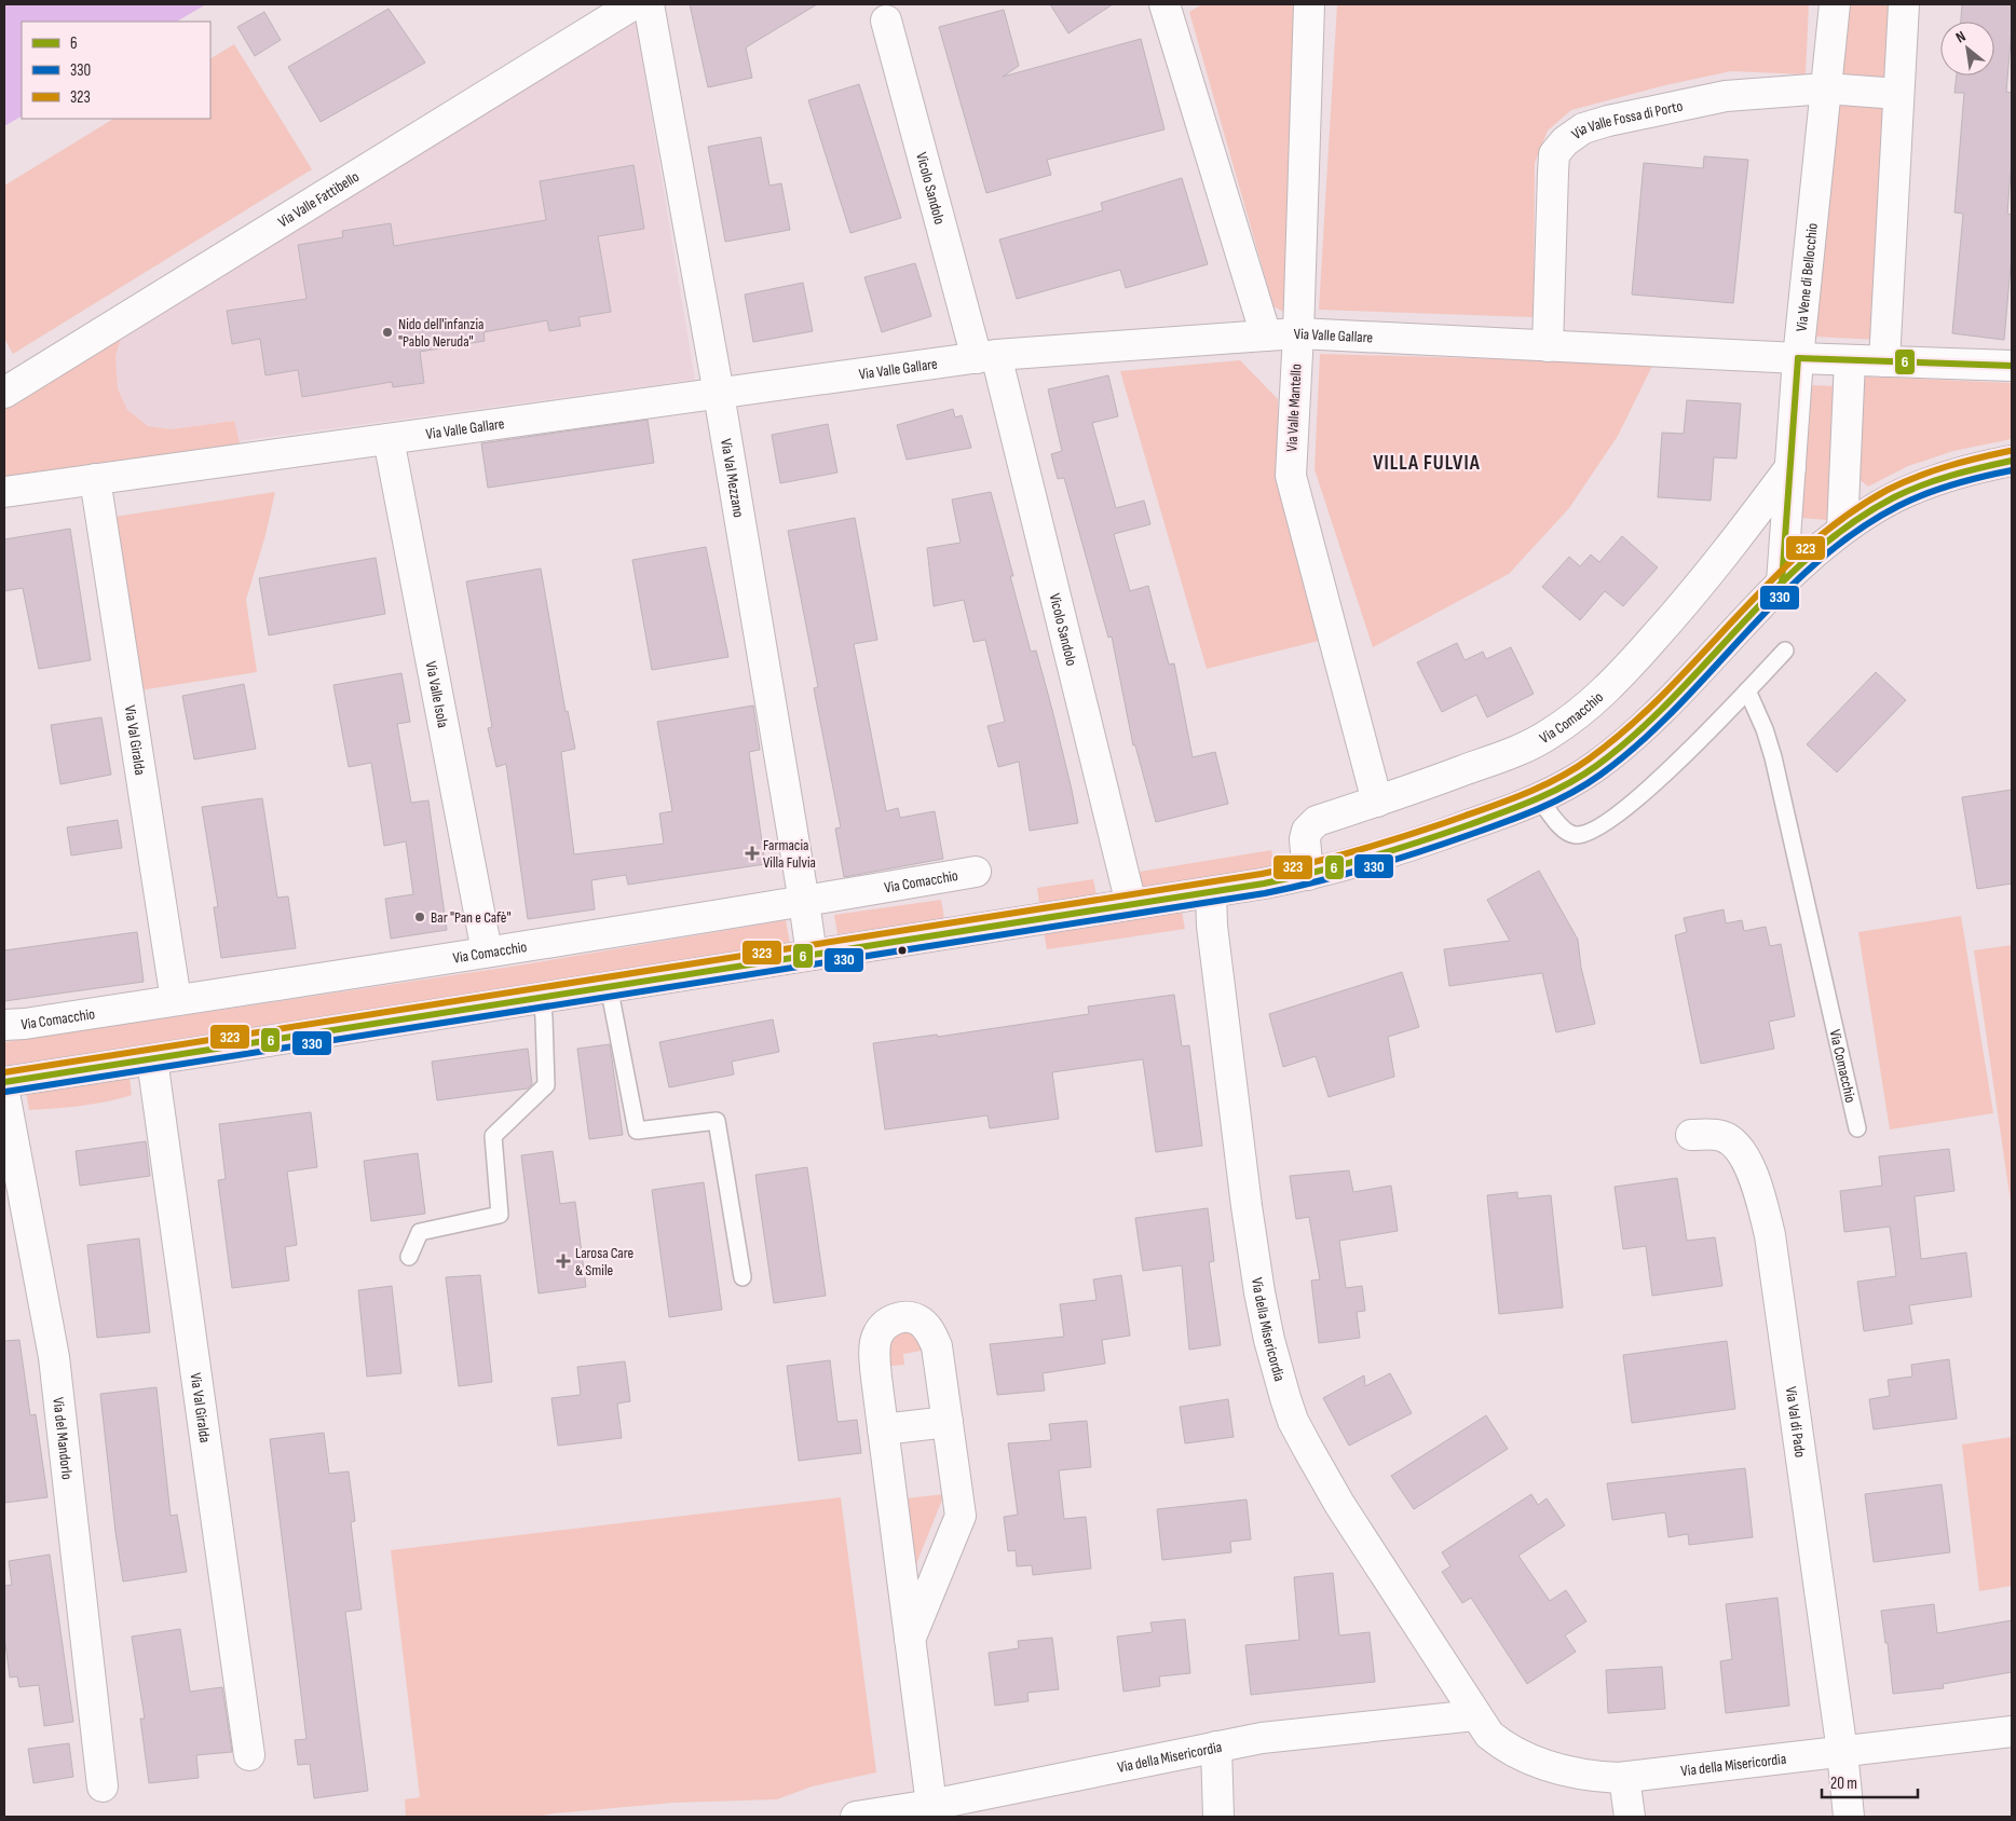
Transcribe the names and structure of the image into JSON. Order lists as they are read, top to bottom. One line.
{"streets":{"street":["Via Valle Fossa di Porto","Vicolo Sandolo","Via Valle Fattibello","Via Vene di Bellocchio","Via Valle Gallare","Via Valle Mantello","Via Val Mezzano","Via Valle Isola","Via Comacchio","Via Val Giralda","Via della Misericordia","Via Val di Pado","Via del Mandorlo"]},"crossings":[["Via Valle Fossa di Porto","Via Vene di Bellocchio"],["Via Valle Fossa di Porto","Via Valle Gallare"],["Vicolo Sandolo","Via Valle Gallare"],["Via Vene di Bellocchio","Via Valle Gallare"],["Via Vene di Bellocchio","Via Comacchio"],["Via Valle Gallare","Via Valle Mantello"],["Via Valle Gallare","Via Val Mezzano"],["Via Valle Gallare","Via Valle Isola"],["Via Valle Gallare","Via Val Giralda"],["Via Valle Mantello","Via Comacchio"],["Via Val Mezzano","Via Comacchio"],["Via Valle Isola","Via Comacchio"],["Via Comacchio","Via Val Giralda"],["Via della Misericordia","Via Val di Pado"]],"districts":["VILLA FULVIA"],"places":{"other":["Nido dell'infanzia \"Pablo Neruda\"","Bar \"Pan e Cafè\""],"health":["Farmacia Villa Fulvia","Larosa Care & Smile"]},"lines":["transit line 6","transit line 323","transit line 330"],"legend":["6","330","323"],"scale_bar":"20 m","north":"top left"}
